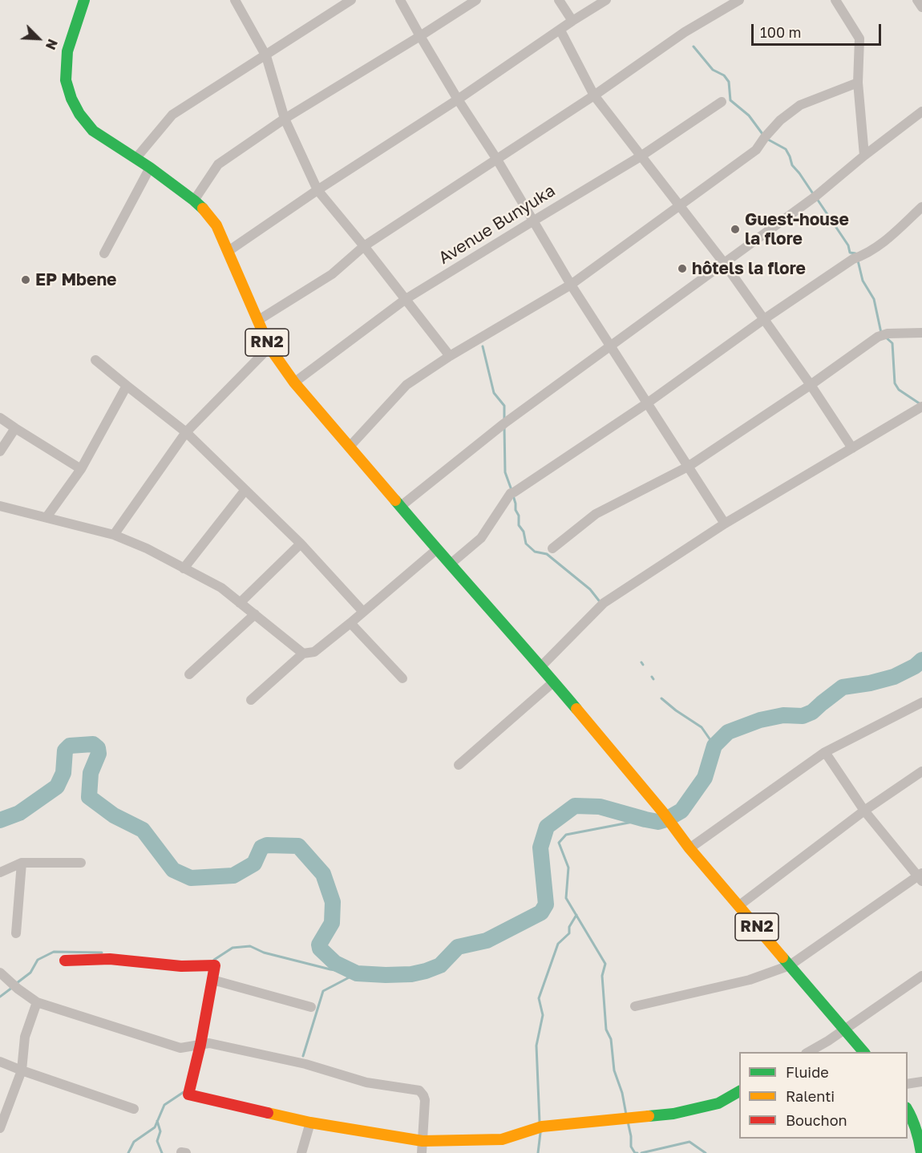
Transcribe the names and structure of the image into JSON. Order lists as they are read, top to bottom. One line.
{"streets":{"main road":["RN2"],"street":["Avenue Bunyuka"]},"crossings":[["Avenue Bunyuka","RN2"]],"places":["Guest-house la flore","hôtels la flore","EP Mbene"],"legend":["Fluide","Ralenti","Bouchon"],"scale_bar":"100 m","north":"bottom right"}
